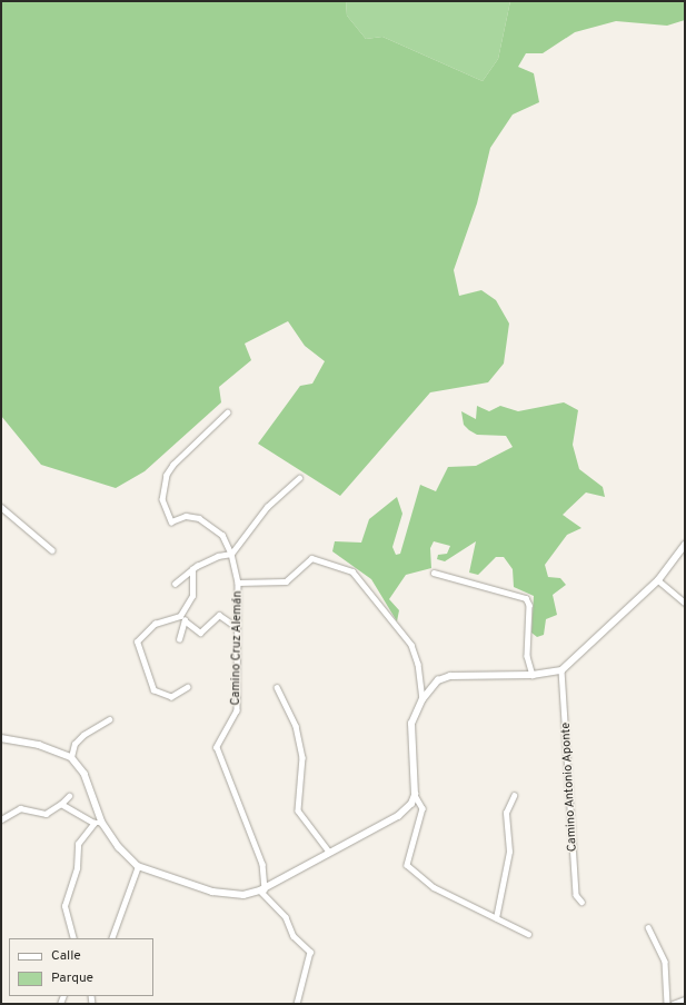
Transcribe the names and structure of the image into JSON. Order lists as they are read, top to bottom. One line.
{"streets":{"street":["Camino Cruz Alemán","Camino Antonio Aponte"]},"legend":["Calle","Parque"]}
